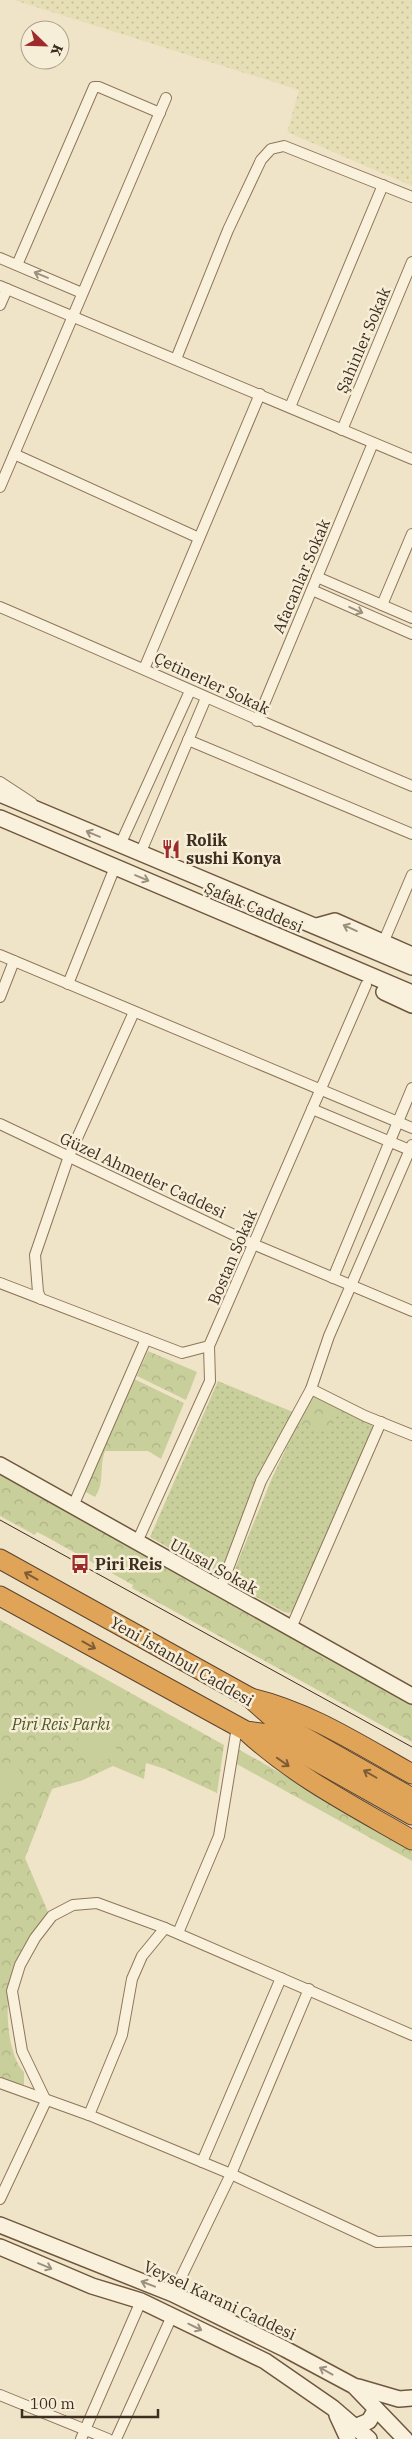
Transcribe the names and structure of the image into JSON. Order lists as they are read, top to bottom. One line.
{"streets":{"highway":["Yeni İstanbul Caddesi"],"main road":["Şafak Caddesi","Ulusal Sokak","Veysel Karani Caddesi"],"street":["Şahinler Sokak","Afacanlar Sokak","Çetinerler Sokak","Güzel Ahmetler Caddesi","Bostan Sokak"]},"crossings":[["Afacanlar Sokak","Çetinerler Sokak"],["Güzel Ahmetler Caddesi","Bostan Sokak"],["Bostan Sokak","Ulusal Sokak"]],"parks":["Piri Reis Parkı"],"places":{"restaurant":["Rolik sushi Konya"],"bus stop":["Piri Reis"]},"scale_bar":"100 m","north":"bottom right"}
